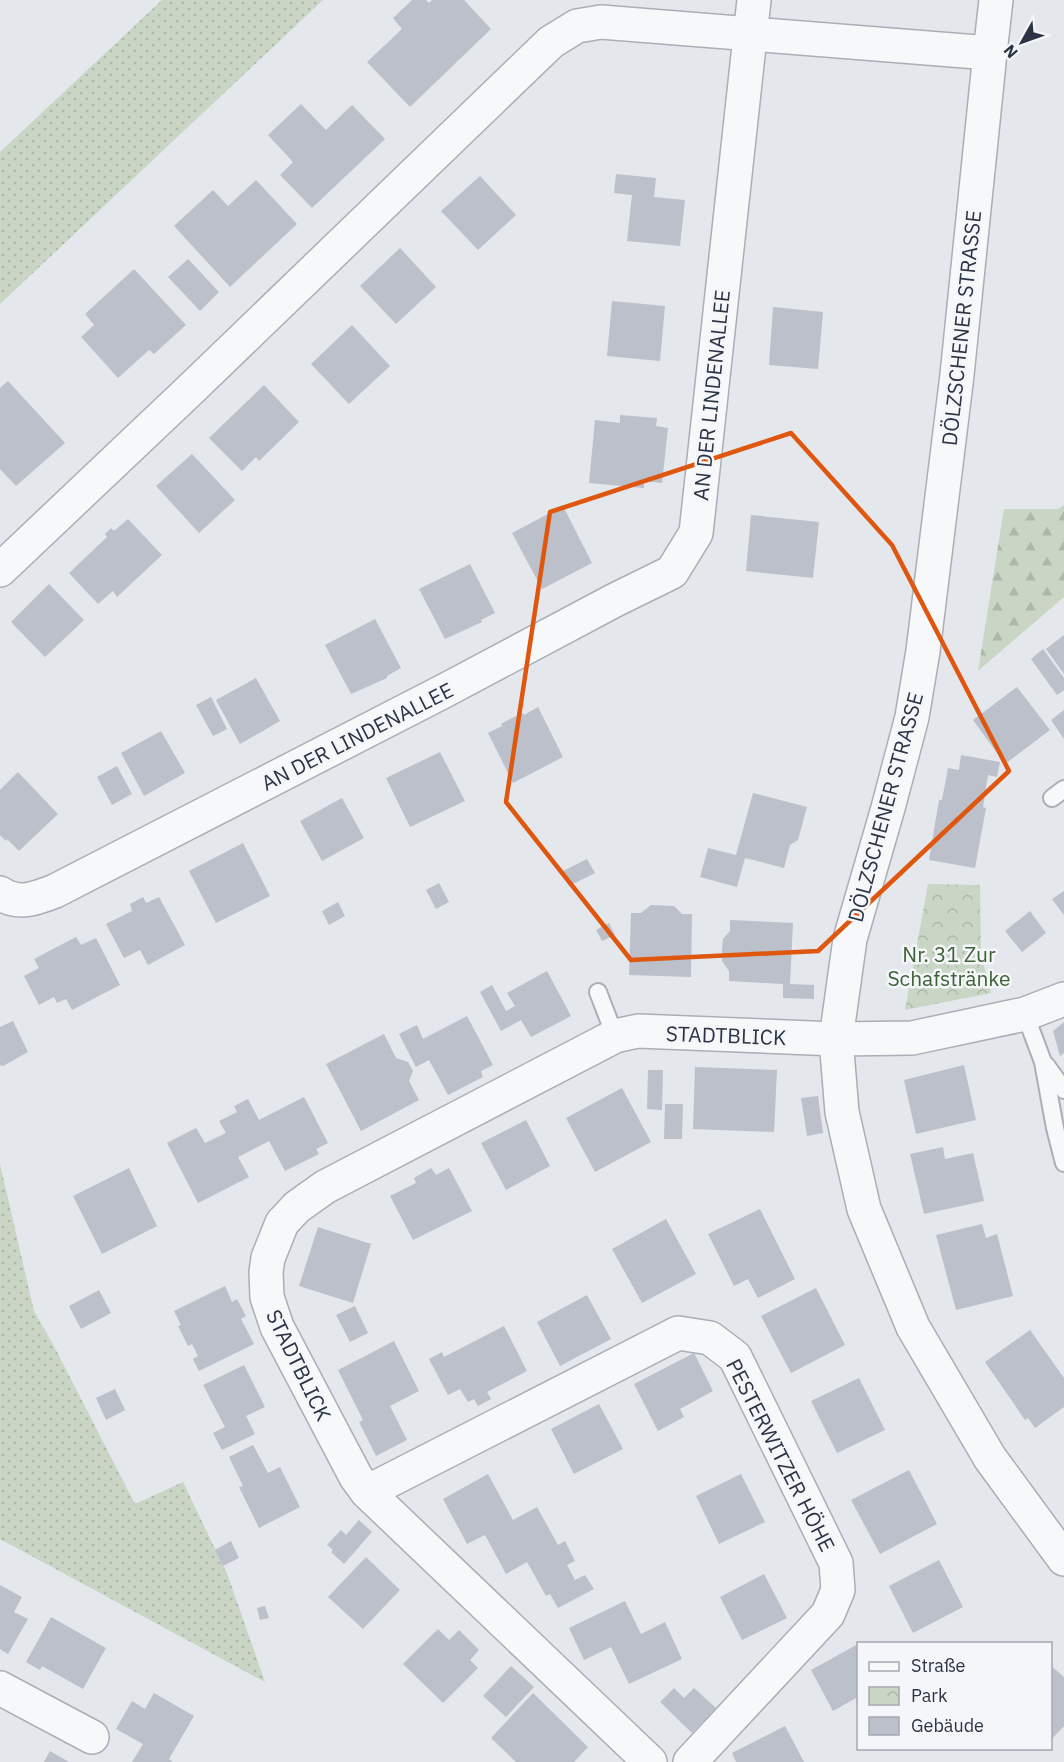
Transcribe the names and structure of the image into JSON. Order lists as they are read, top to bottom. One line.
{"streets":{"street":["DÖLZSCHENER STRASSE","AN DER LINDENALLEE","STADTBLICK","PESTERWITZER HÖHE"]},"crossings":[["DÖLZSCHENER STRASSE","STADTBLICK"],["STADTBLICK","PESTERWITZER HÖHE"]],"parks":["Nr. 31 Zur Schafstränke"],"legend":["Straße","Park","Gebäude"],"north":"bottom left"}
